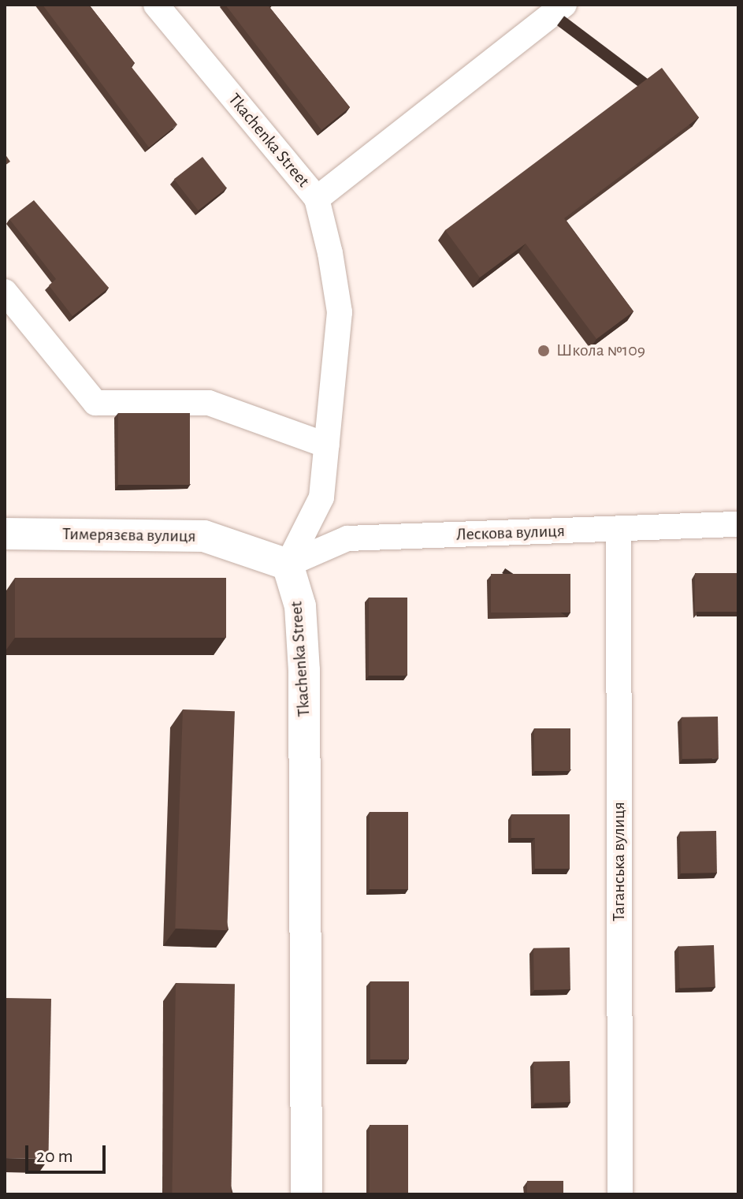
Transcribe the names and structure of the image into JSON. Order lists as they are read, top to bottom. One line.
{"streets":{"street":["Tkachenka Street","Лескова вулиця","Тимерязєва вулиця","Таганська вулиця"]},"crossings":[["Tkachenka Street","Лескова вулиця"],["Tkachenka Street","Тимерязєва вулиця"],["Лескова вулиця","Тимерязєва вулиця"],["Лескова вулиця","Таганська вулиця"]],"places":["Школа №109"],"scale_bar":"20 m"}
